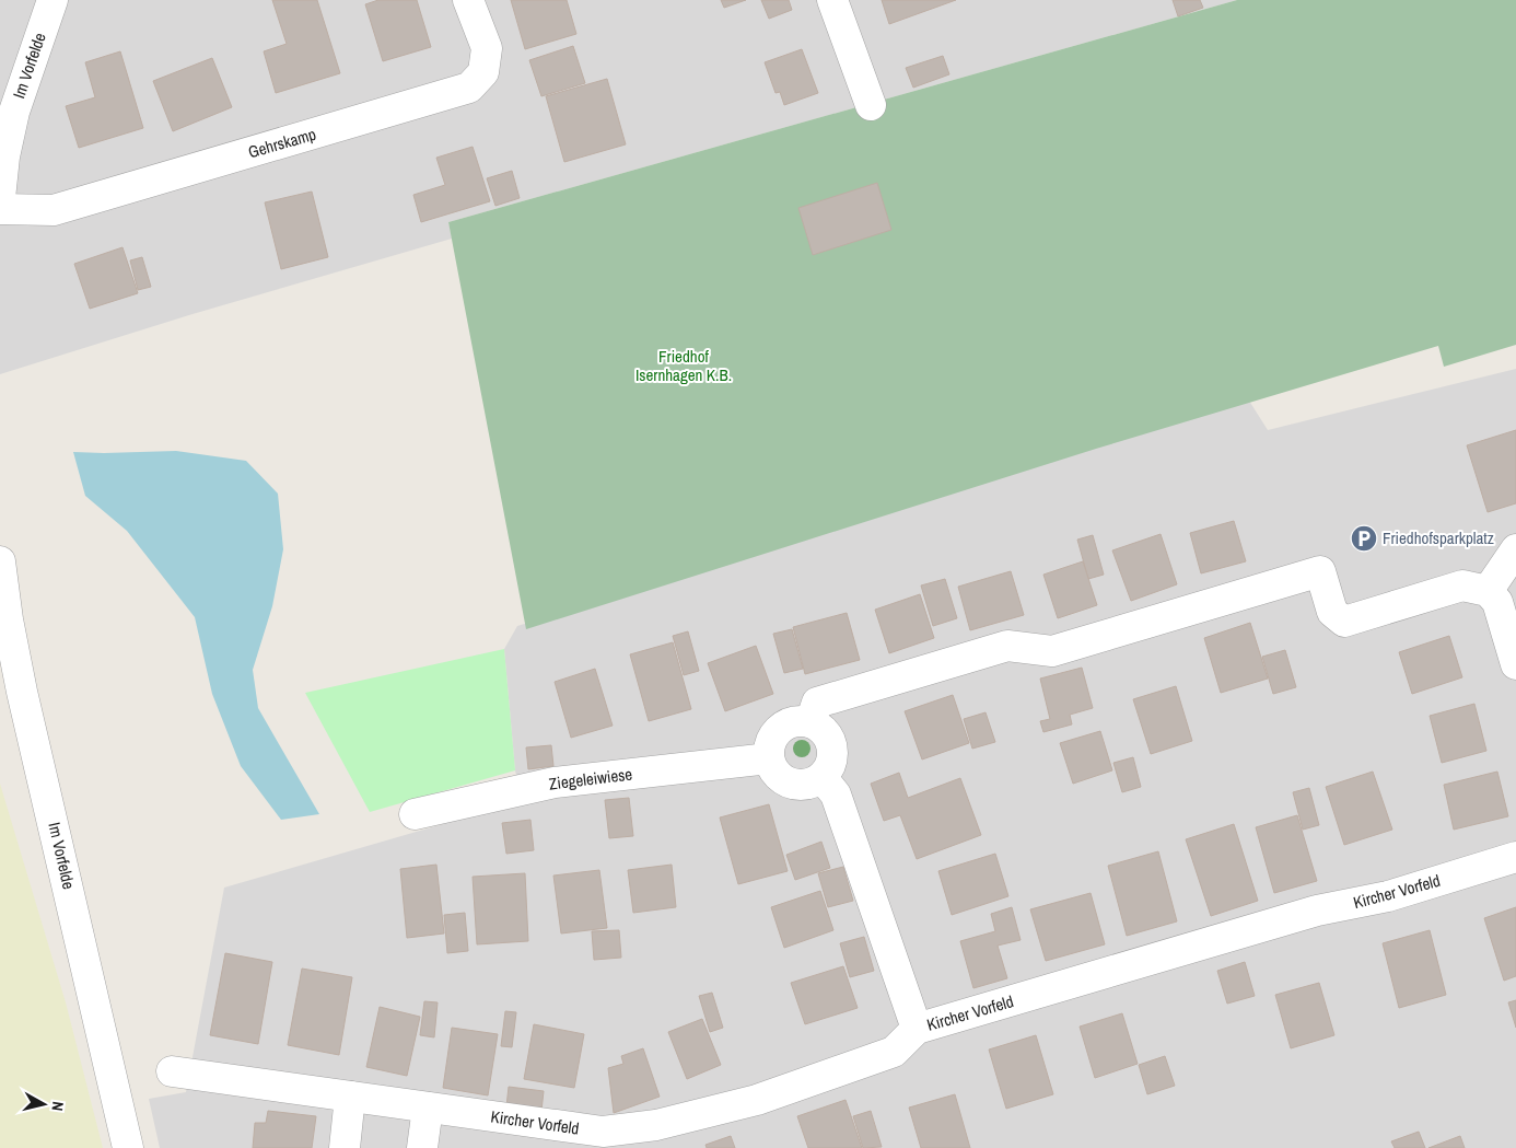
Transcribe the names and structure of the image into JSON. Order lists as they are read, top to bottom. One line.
{"streets":{"street":["Im Vorfelde","Gehrskamp","Ziegeleiwiese","Kircher Vorfeld"]},"parks":["Friedhof Isernhagen K.B."],"places":{"parking":["Friedhofsparkplatz"]},"north":"right"}
